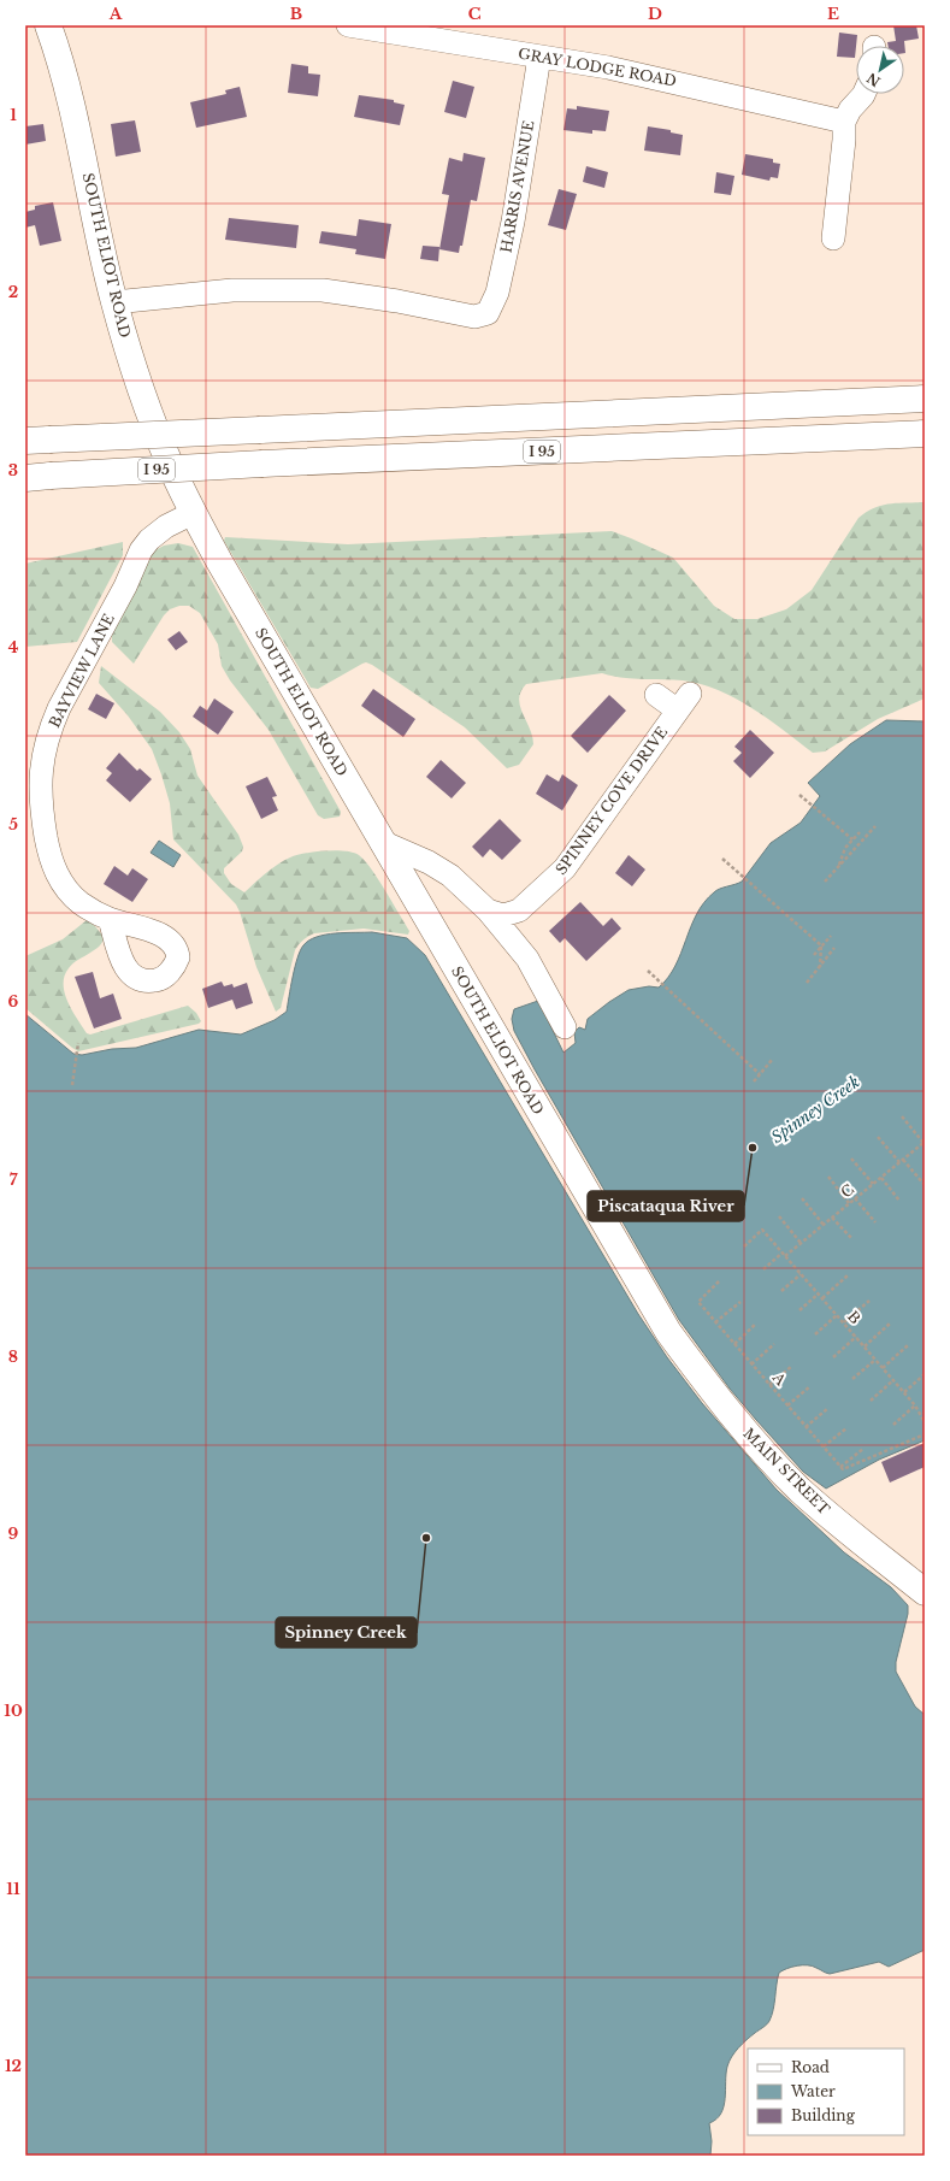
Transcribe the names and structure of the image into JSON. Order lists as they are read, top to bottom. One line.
{"streets":{"main road":["SOUTH ELIOT ROAD","I 95","MAIN STREET"],"street":["GRAY LODGE ROAD","HARRIS AVENUE","BAYVIEW LANE","SPINNEY COVE DRIVE"],"path":["C","B","A"]},"crossings":[["GRAY LODGE ROAD","HARRIS AVENUE"],["HARRIS AVENUE","SOUTH ELIOT ROAD"],["SOUTH ELIOT ROAD","BAYVIEW LANE"],["SOUTH ELIOT ROAD","MAIN STREET"],["C","B"]],"water":["Spinney Creek"],"places":["Piscataqua River","Spinney Creek"],"legend":["Road","Water","Building"],"north":"bottom left","grid":{"columns":["A","B","C","D","E"],"rows":["1","2","3","4","5","6","7","8","9","10","11","12"]}}
